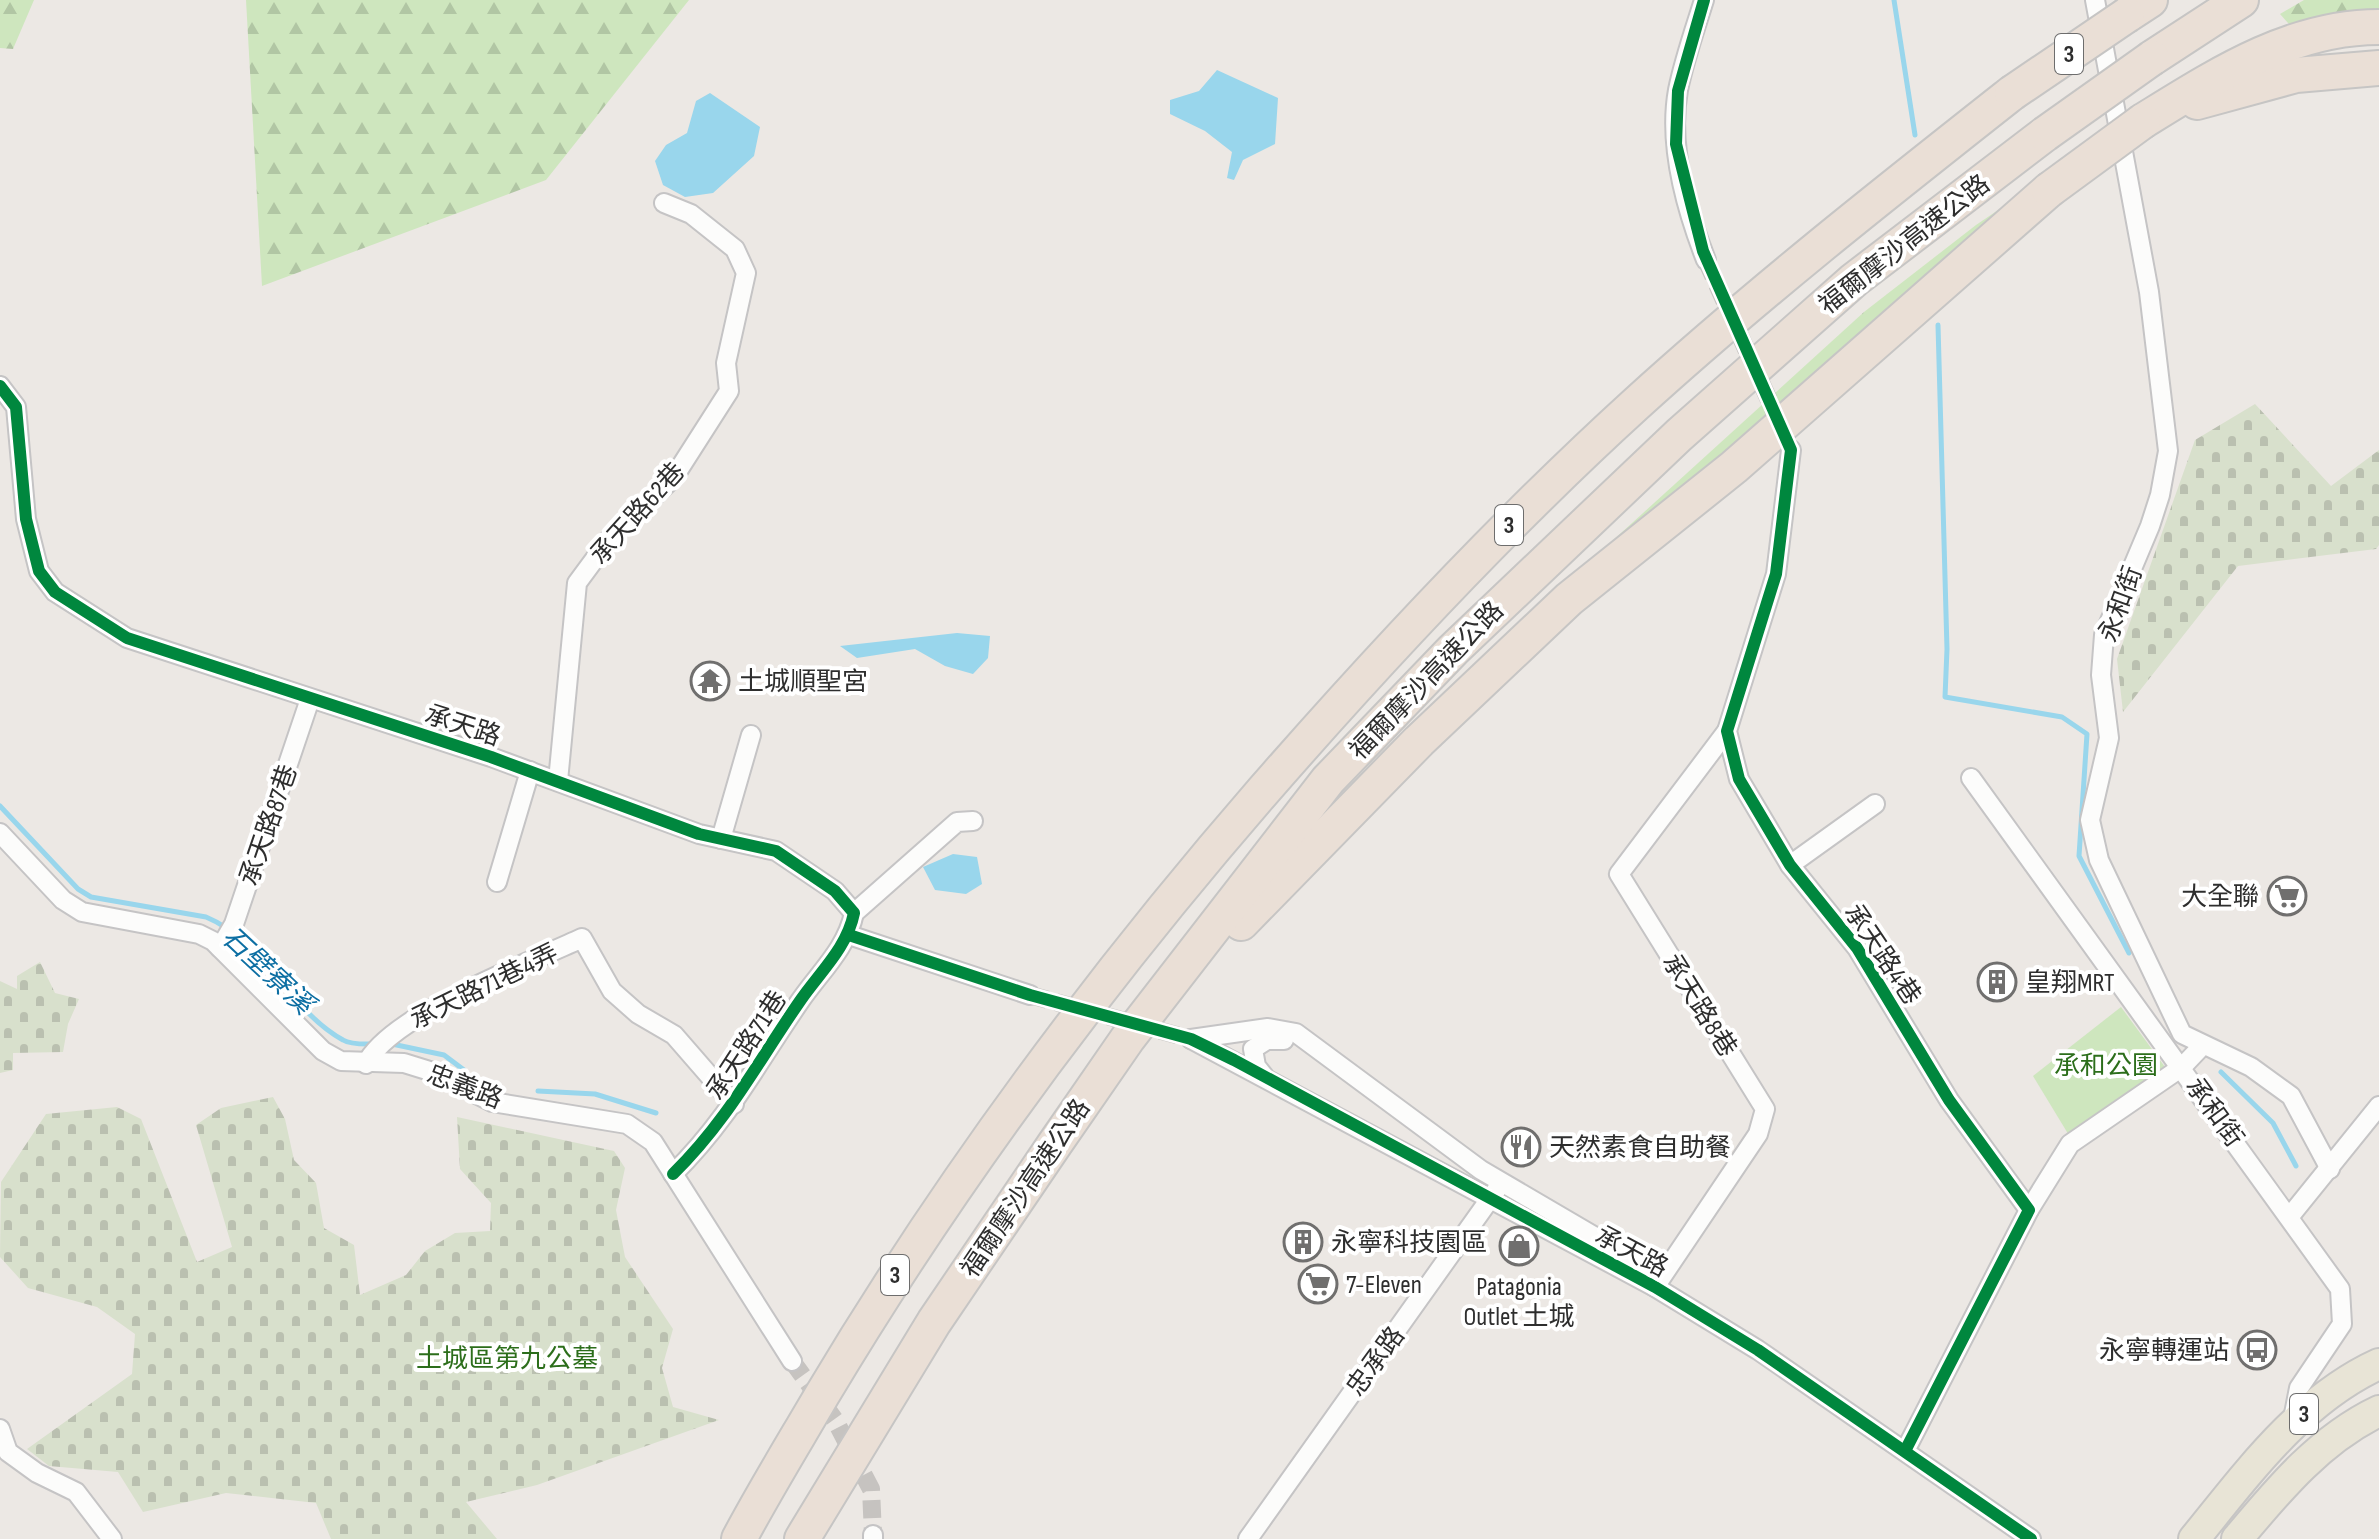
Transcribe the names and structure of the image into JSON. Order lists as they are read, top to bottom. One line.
{"streets":{"highway":["3","福爾摩沙高速公路"],"street":["承天路62巷","永和街","承天路","承天路87巷","承天路4巷","承天路71巷4弄","承天路8巷","承天路71巷","忠義路","承和街","忠承路"]},"crossings":[["3","承和街"],["承天路62巷","承天路"],["承天路","承天路87巷"],["承天路","承天路8巷"],["承天路","忠承路"],["承天路87巷","忠義路"],["承天路4巷","承天路8巷"],["承天路71巷4弄","承天路71巷"],["承天路71巷4弄","忠義路"],["承天路71巷","忠義路"]],"water":["石壁寮溪"],"parks":["承和公園","土城區第九公墓"],"places":{"temple":["土城順聖宮"],"supermarket":["大全聯","7-Eleven"],"building":["皇翔MRT","永寧科技園區"],"restaurant":["天然素食自助餐"],"shop":["Patagonia Outlet 土城"],"bus stop":["永寧轉運站"]}}
